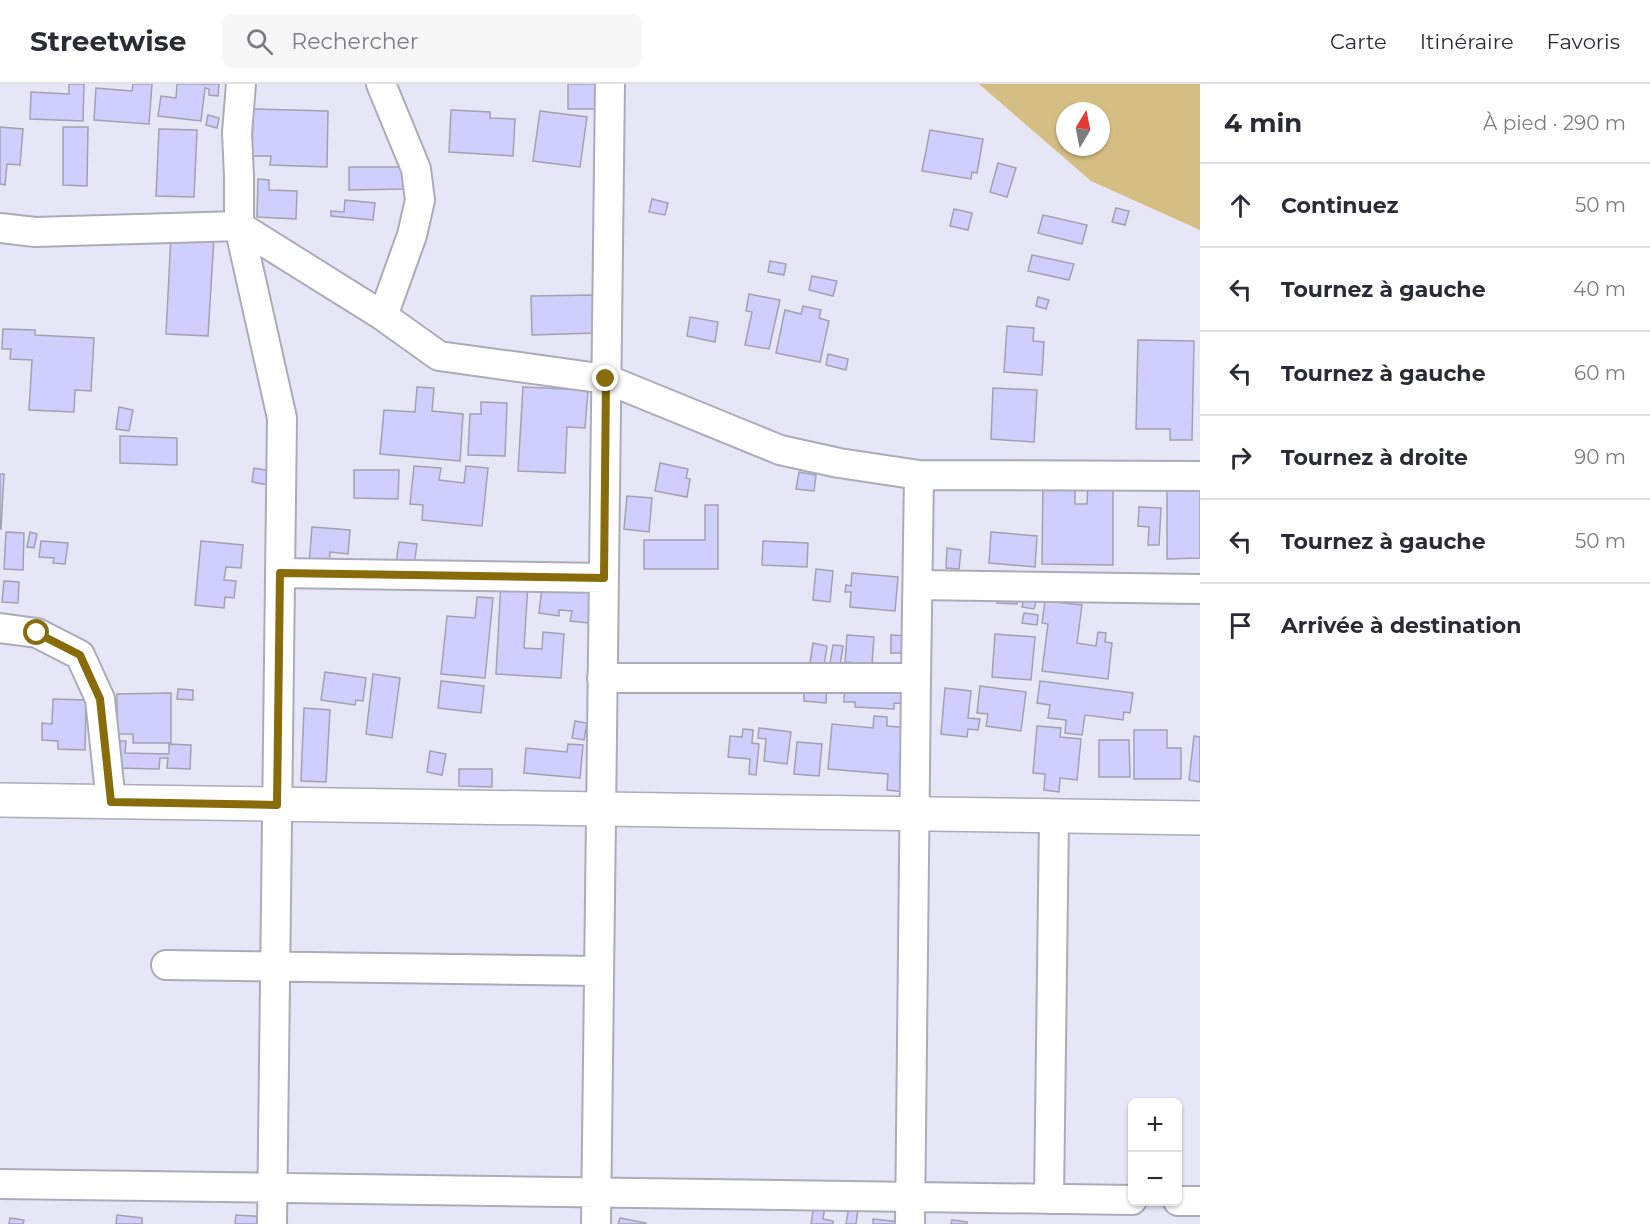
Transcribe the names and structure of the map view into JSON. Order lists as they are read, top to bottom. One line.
{"north":"top","page":{"header":"Streetwise","search":"Rechercher","nav":["Carte","Itinéraire","Favoris"],"heading":["4 min","À pied · 290 m"],"list":[["Continuez","50 m"],["Tournez à gauche","40 m"],["Tournez à gauche","60 m"],["Tournez à droite","90 m"],["Tournez à gauche","50 m"],"Arrivée à destination"],"map_buttons":["+","−"]}}
